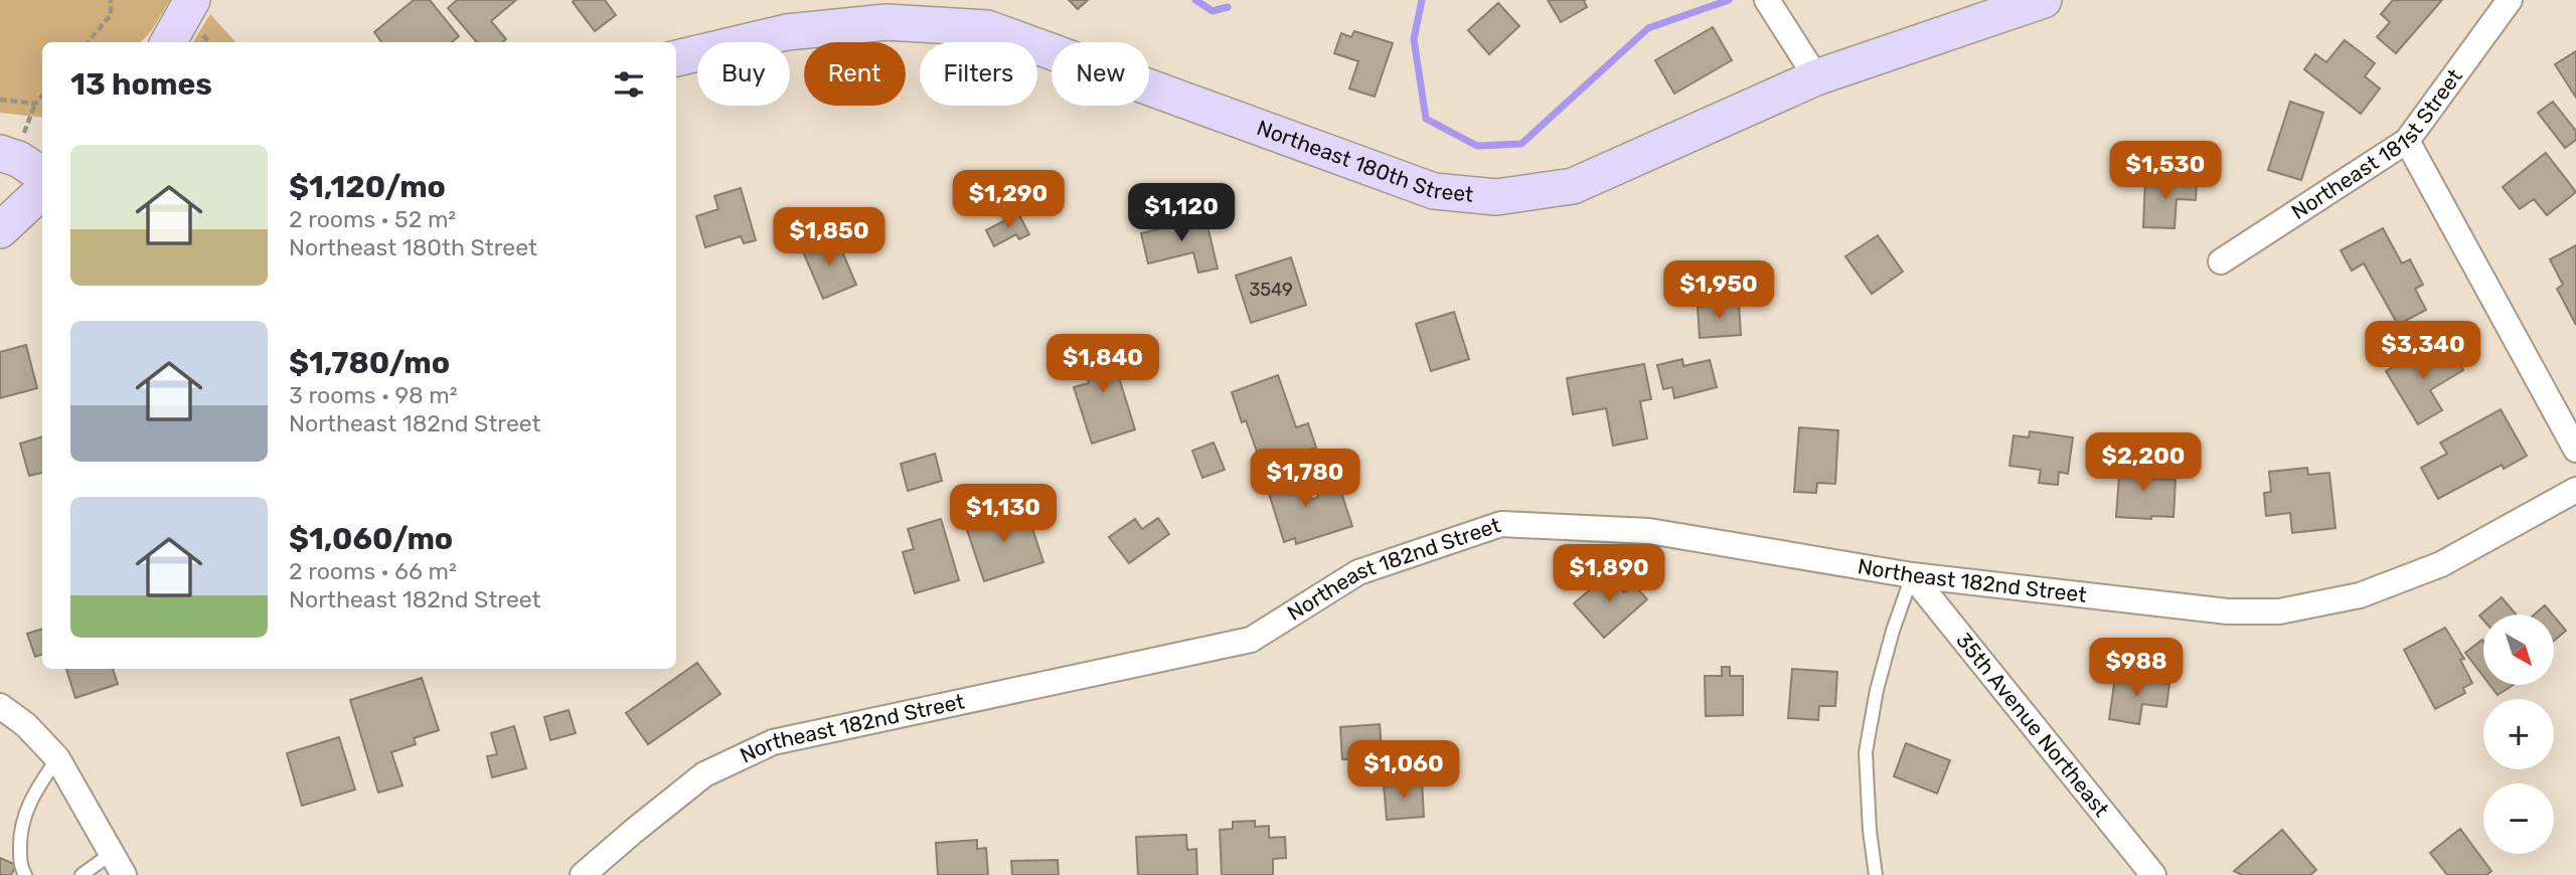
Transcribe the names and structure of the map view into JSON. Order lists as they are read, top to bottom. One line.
{"streets":{"street":["Northeast 181st Street","Northeast 180th Street","Northeast 182nd Street","35th Avenue Northeast"]},"crossings":[["Northeast 182nd Street","35th Avenue Northeast"]],"house_numbers":["3549"],"north":"bottom right","page":{"chip":["Buy","Rent","Filters","New"],"heading":"13 homes","list":[{"name":"$1,120/mo","note":"2 rooms · 52 m² · Northeast 180th Street"},{"name":"$1,780/mo","note":"3 rooms · 98 m² · Northeast 182nd Street"},{"name":"$1,060/mo","note":"2 rooms · 66 m² · Northeast 182nd Street"}],"price":["$1,530","$1,290","$1,120","$1,850","$1,950","$3,340","$1,840","$2,200","$1,780","$1,130","$1,890","$988","$1,060"],"map_buttons":["+","−"]}}
